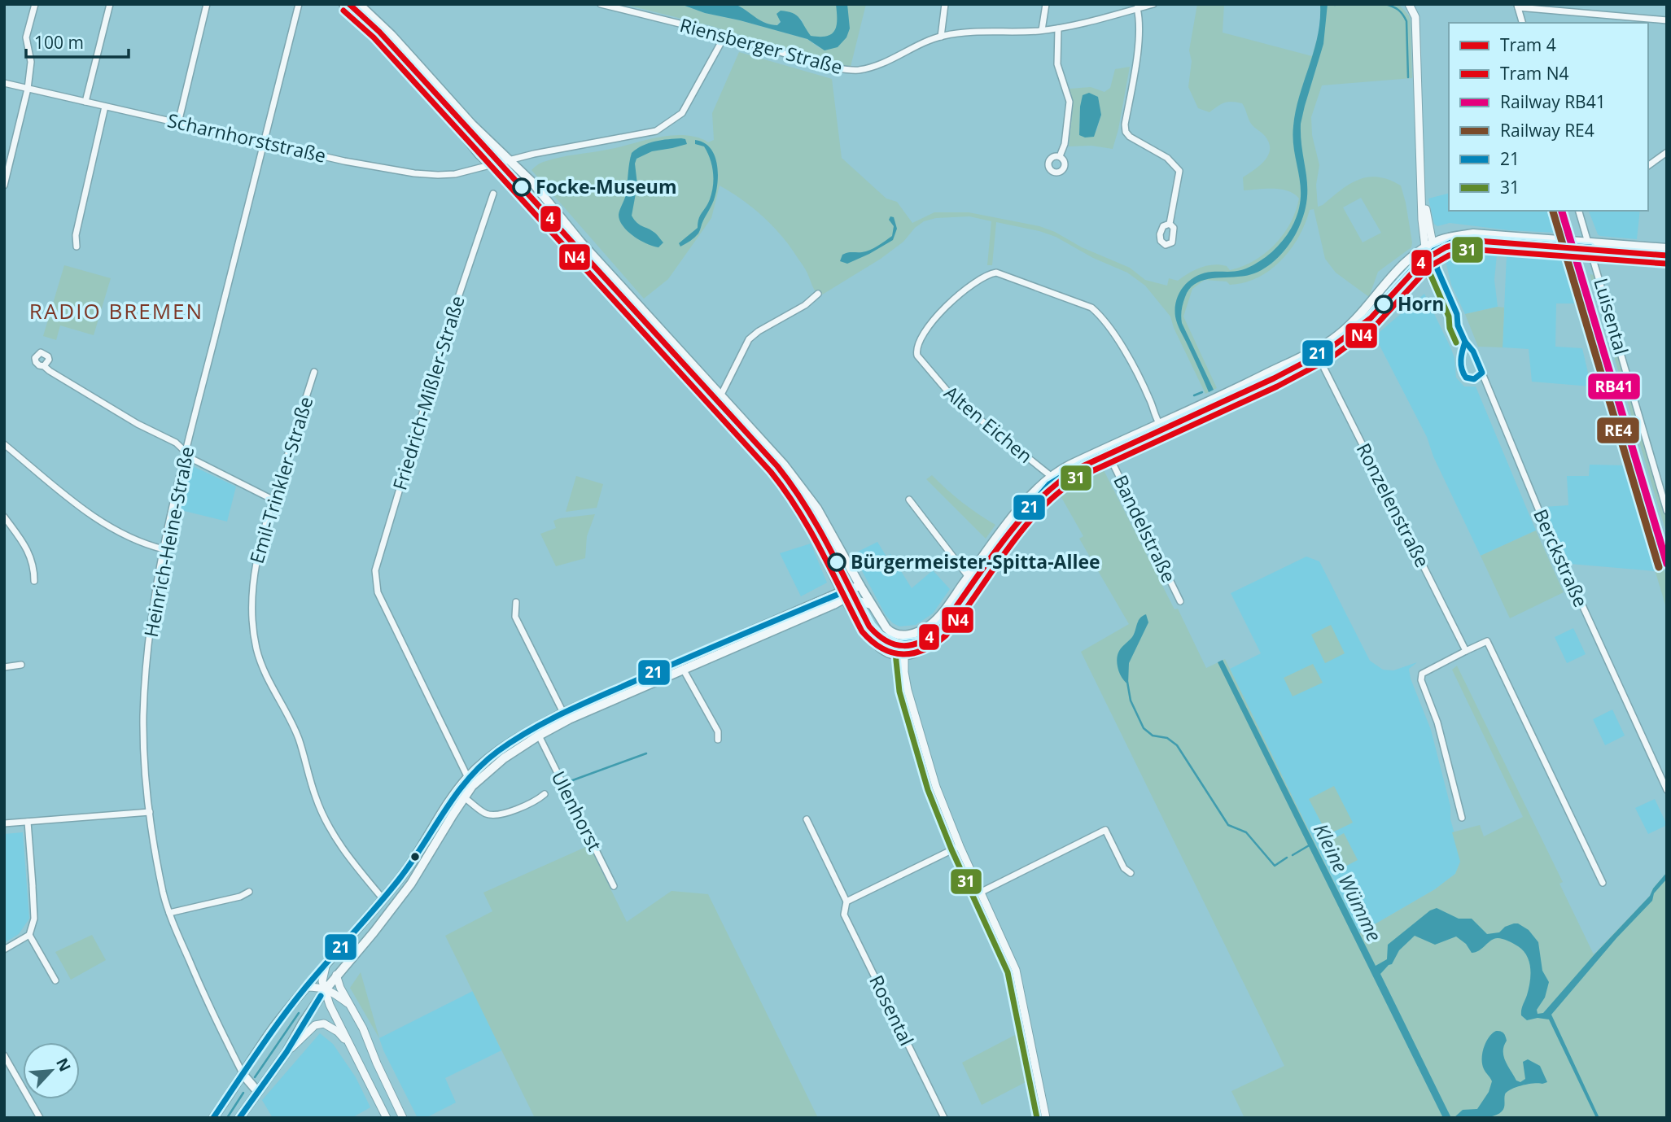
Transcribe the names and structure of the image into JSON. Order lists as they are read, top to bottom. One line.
{"streets":{"street":["Riensberger Straße","Scharnhorststraße","Luisental","Friedrich-Mißler-Straße","Alten Eichen","Emil-Trinkler-Straße","Ronzelenstraße","Bandelstraße","Heinrich-Heine-Straße","Berckstraße","Ulenhorst","Rosental"]},"crossings":[["Riensberger Straße","Scharnhorststraße"],["Scharnhorststraße","Heinrich-Heine-Straße"]],"districts":["RADIO BREMEN"],"water":["Kleine Wümme"],"places":["Focke-Museum","Horn","Bürgermeister-Spitta-Allee"],"lines":["tram line 4","tram line N4","rail line RB41","rail line RE4","transit line 21","transit line 31"],"legend":["Tram 4","Tram N4","Railway RB41","Railway RE4","21","31"],"scale_bar":"100 m","north":"top right"}
